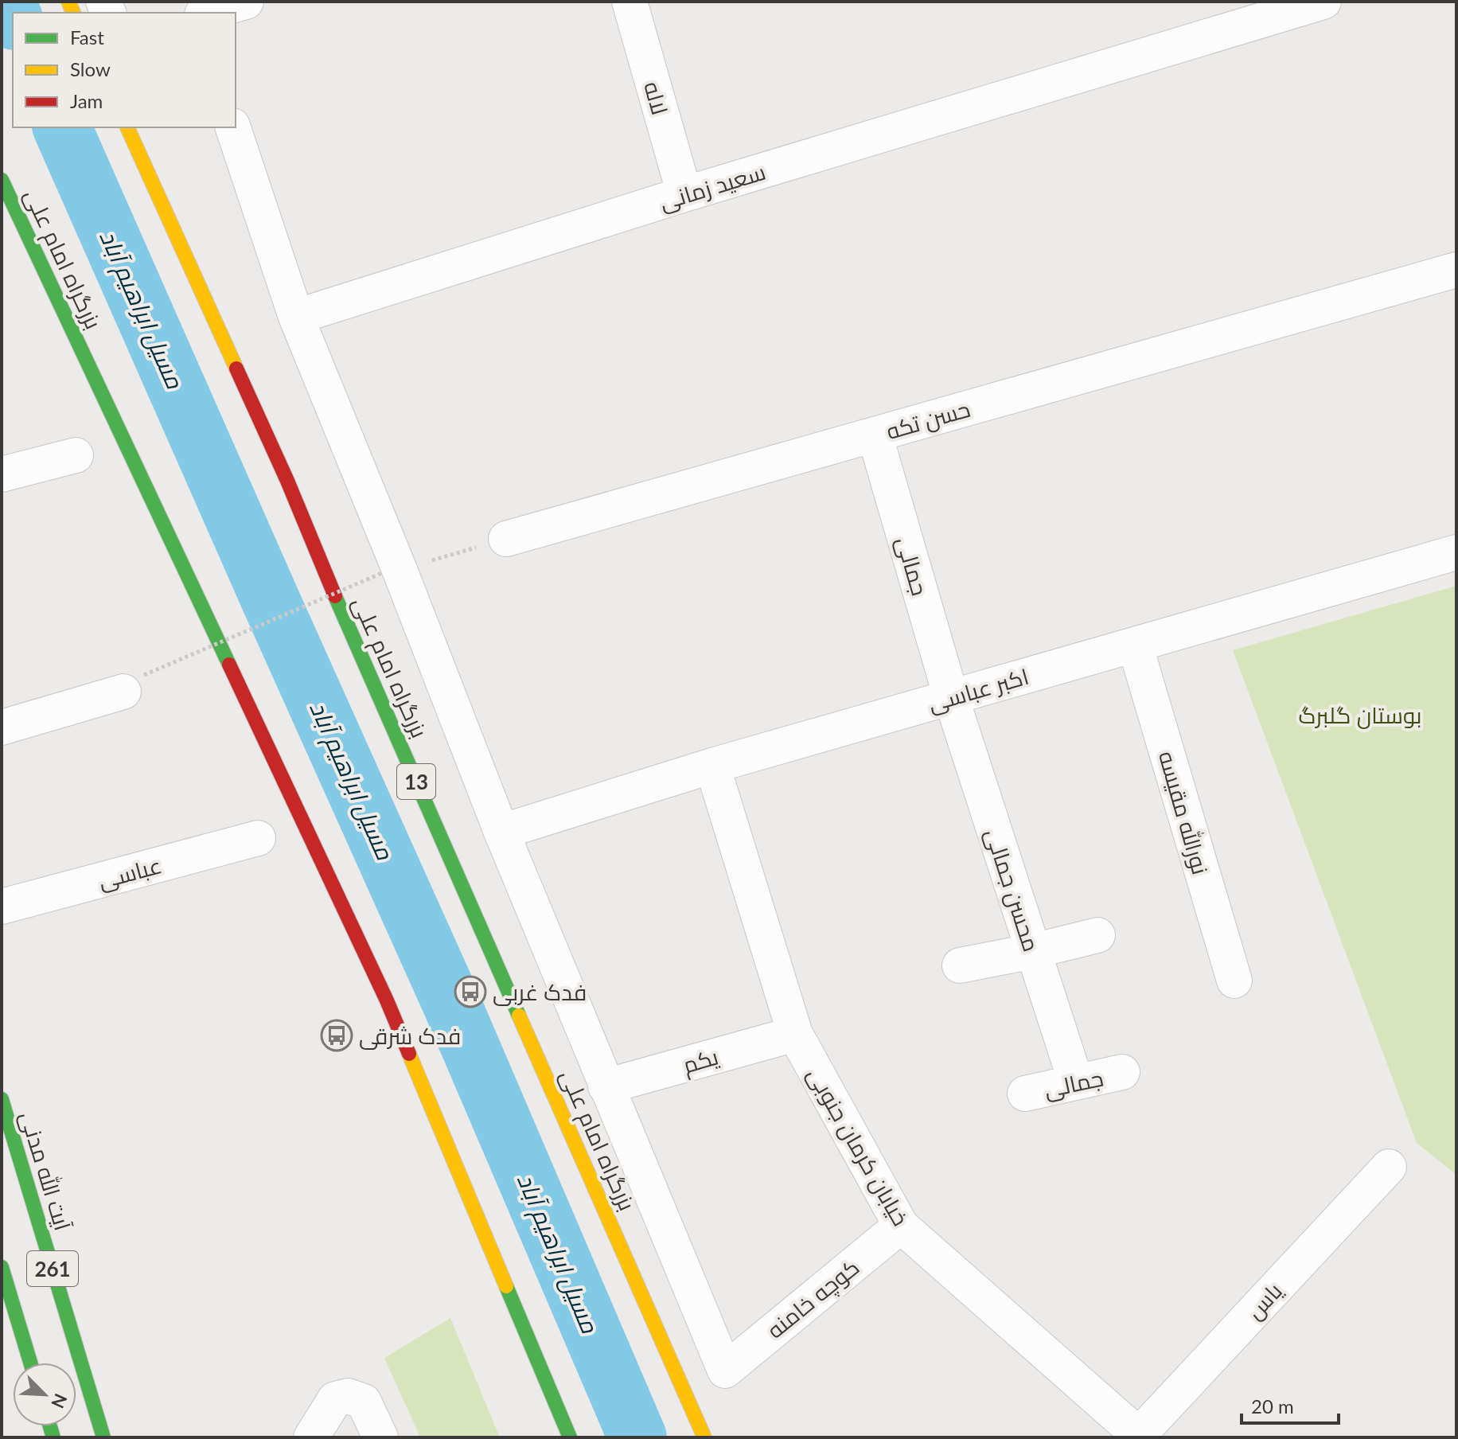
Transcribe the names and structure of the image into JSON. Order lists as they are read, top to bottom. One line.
{"streets":{"main road":["بزرگراه امام علی","13","آیت الله مدنی","261"],"street":["لاله","سعید زمانی","حسن تکه","جمالی","اکبر عباسی","نورالله مقیسه","عباسی","محسن جمالی","یکم","خیابان کرمان جنوبی","کوچه خامنه","یاس"]},"crossings":[["لاله","سعید زمانی"],["حسن تکه","جمالی"],["جمالی","اکبر عباسی"],["جمالی","محسن جمالی"],["اکبر عباسی","نورالله مقیسه"],["اکبر عباسی","محسن جمالی"],["اکبر عباسی","خیابان کرمان جنوبی"],["یکم","خیابان کرمان جنوبی"],["یکم","کوچه خامنه"],["خیابان کرمان جنوبی","کوچه خامنه"],["خیابان کرمان جنوبی","یاس"]],"water":["مسیل ابراهیم آباد"],"parks":["بوستان گلبرگ"],"places":{"bus stop":["فدک غربی","فدک شرقی"]},"legend":["Fast","Slow","Jam"],"scale_bar":"20 m","north":"bottom right"}
